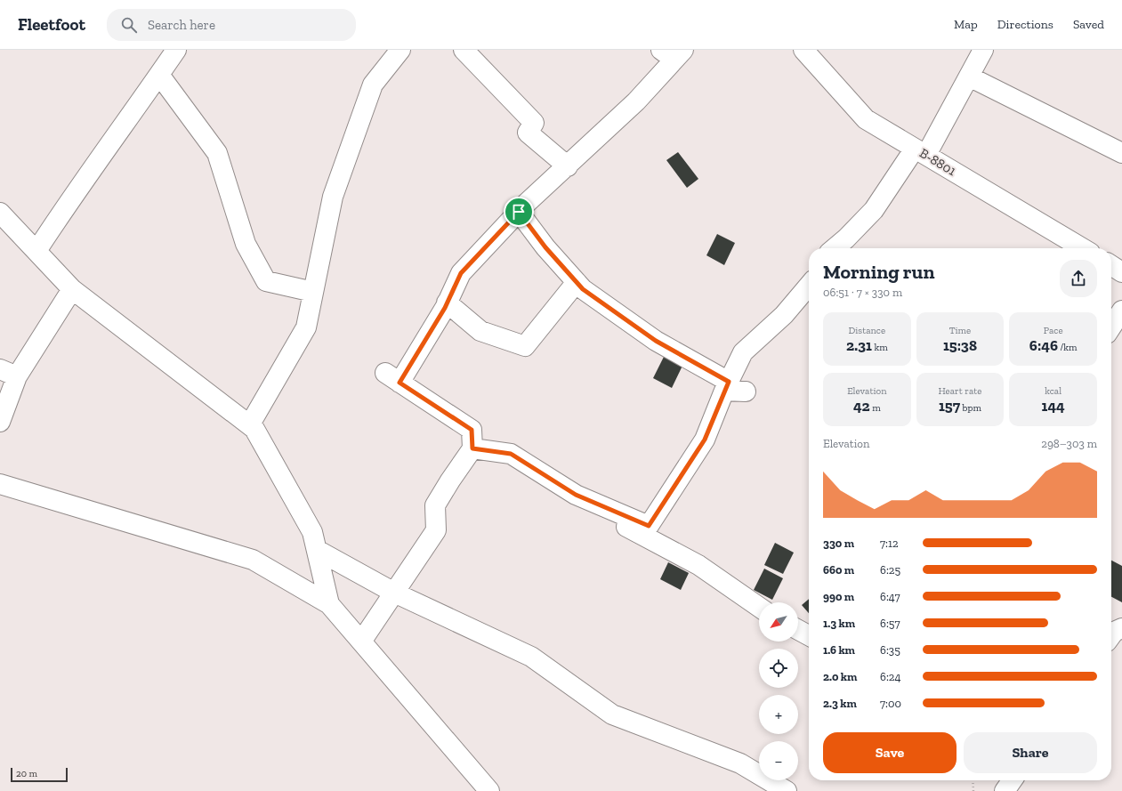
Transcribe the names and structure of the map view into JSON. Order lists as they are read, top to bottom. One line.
{"streets":{"street":["B-8801"]},"scale_bar":"20 m","north":"bottom left","page":{"header":"Fleetfoot","search":"Search here","nav":["Map","Directions","Saved"],"heading":["Morning run","06:51 · 7 × 330 m"],"stats":[["Distance","2.31 km"],["Time","15:38"],["Pace","6:46 /km"],["Elevation","42 m"],["Heart rate","157 bpm"],["kcal","144"]],"chart":["Elevation","298–303 m"],"list":[{"name":"330 m","note":"7:12"},{"name":"660 m","note":"6:25"},{"name":"990 m","note":"6:47"},{"name":"1.3 km","note":"6:57"},{"name":"1.6 km","note":"6:35"},{"name":"2.0 km","note":"6:24"},{"name":"2.3 km","note":"7:00"}],"map_buttons":["+","−"],"buttons":["Save","Share"],"scale":"20 m"}}
